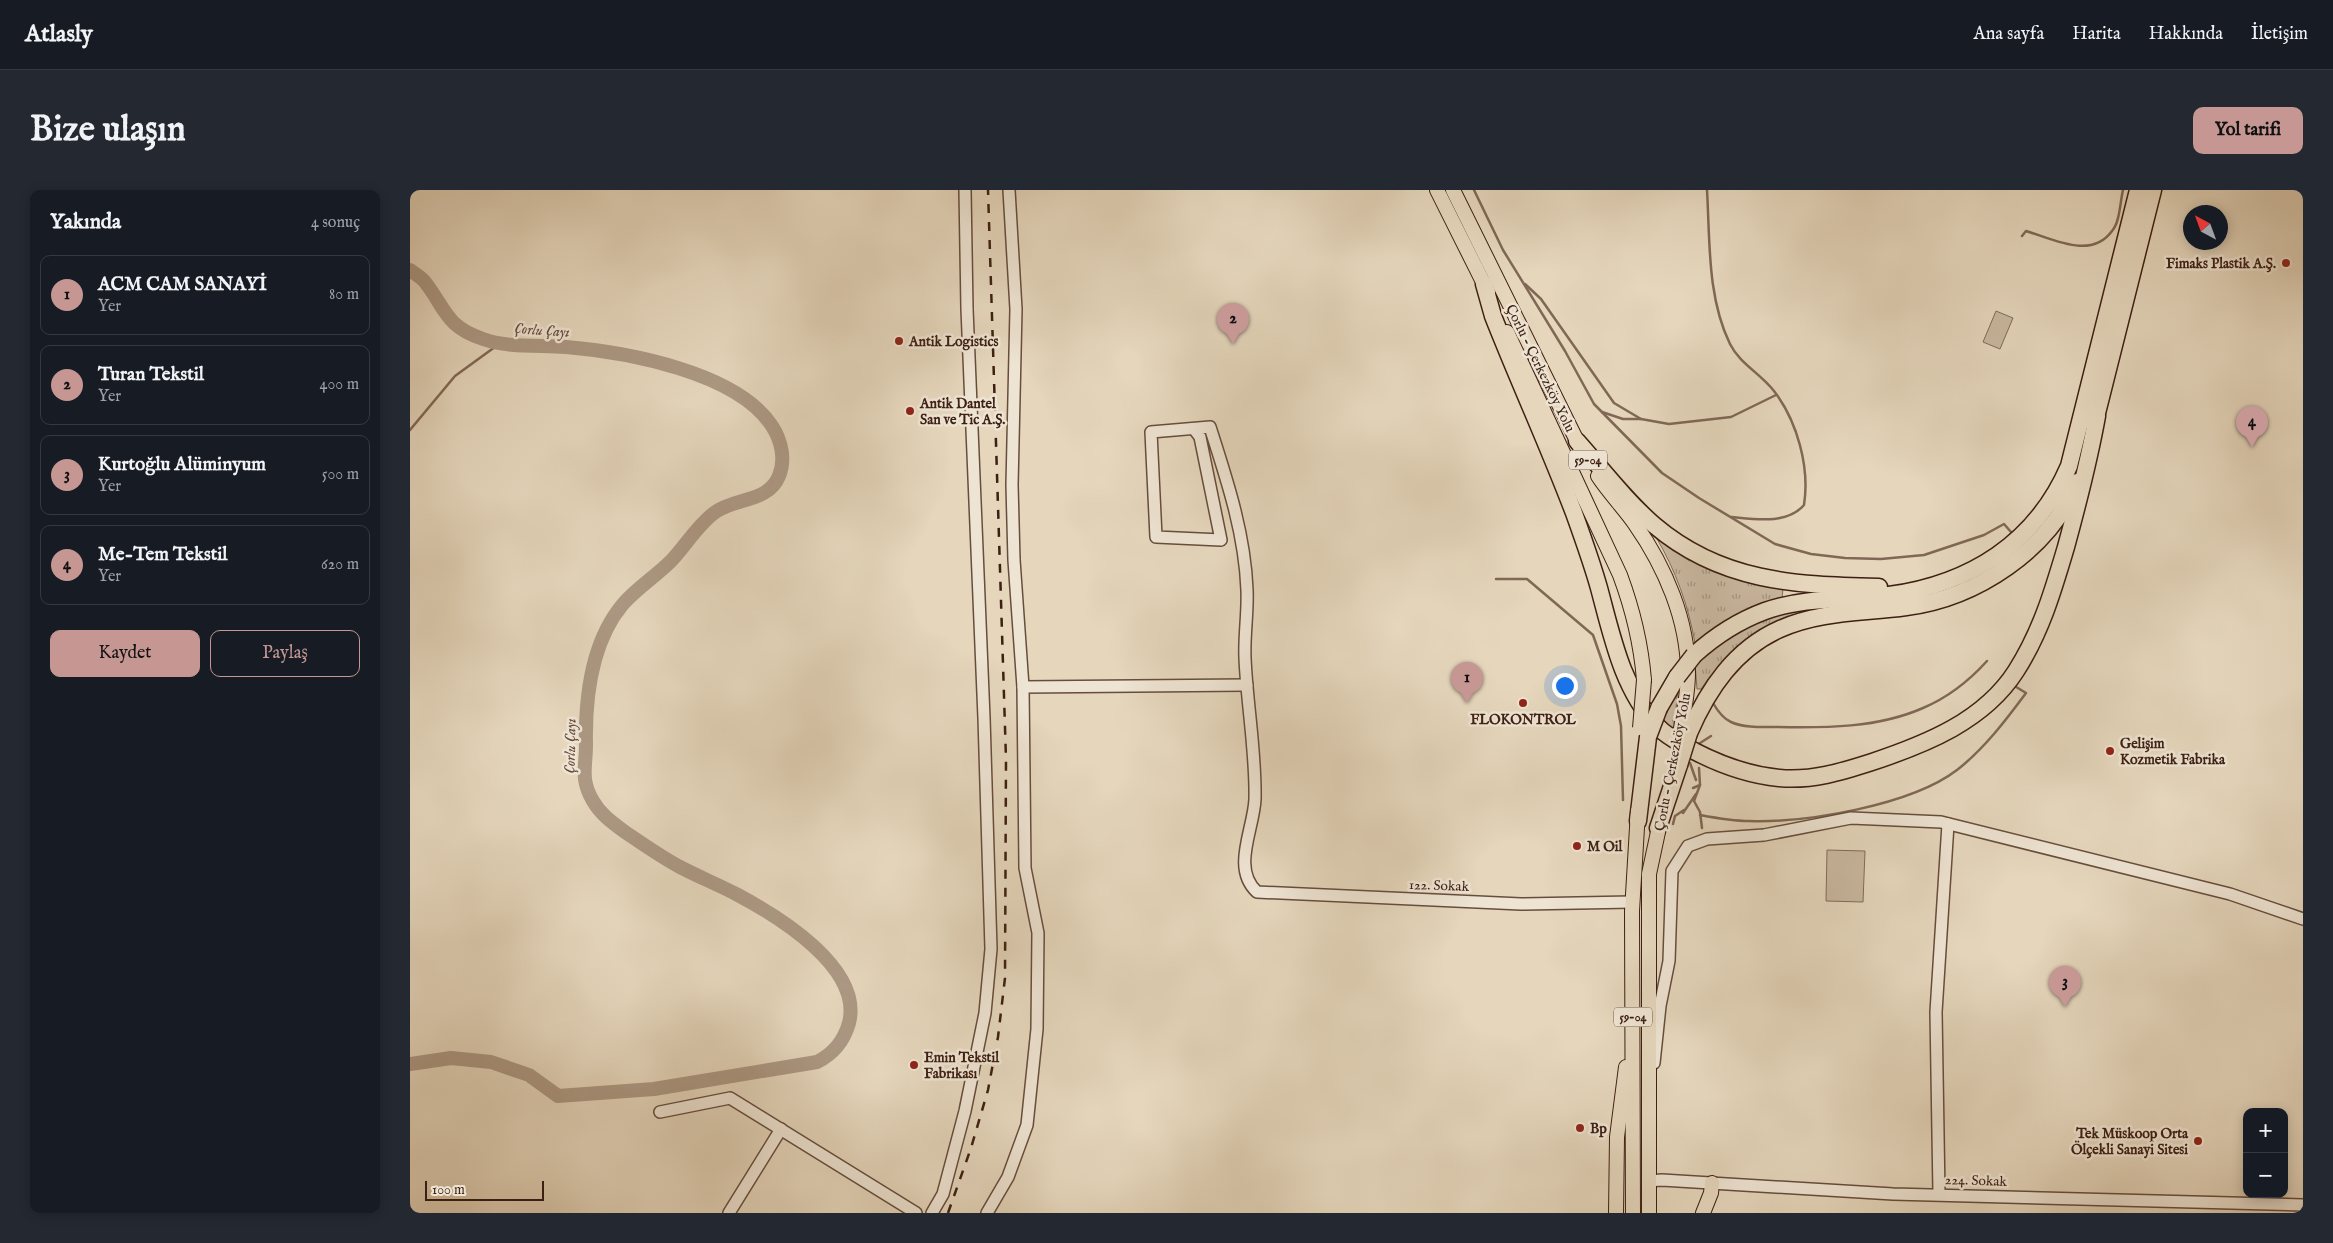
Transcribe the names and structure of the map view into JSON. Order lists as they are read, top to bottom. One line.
{"streets":{"main road":["Çorlu - Çerkezköy Yolu","59-04"],"street":["122. Sokak","224. Sokak"]},"crossings":[["Çorlu - Çerkezköy Yolu","122. Sokak"],["Çorlu - Çerkezköy Yolu","224. Sokak"]],"water":["Çorlu Çayı"],"places":["Fimaks Plastik A.Ş.","Antik Logistics","Antik Dantel San ve Tic A.Ş.","FLOKONTROL","Gelişim Kozmetik Fabrika","M Oil","Emin Tekstil Fabrikası","Bp","Tek Müskoop Orta Ölçekli Sanayi Sitesi"],"scale_bar":"100 m","north":"top left","page":{"header":"Atlasly","nav":["Ana sayfa","Harita","Hakkında","İletişim"],"buttons":["Yol tarifi",["Kaydet","Paylaş"]],"title":"Bize ulaşın","heading":["Yakında","4 sonuç"],"list":[{"mark":"1","name":"ACM CAM SANAYİ","note":"Yer","value":"80 m"},{"mark":"2","name":"Turan Tekstil","note":"Yer","value":"400 m"},{"mark":"3","name":"Kurtoğlu Alüminyum","note":"Yer","value":"500 m"},{"mark":"4","name":"Me-Tem Tekstil","note":"Yer","value":"620 m"}],"pins":["2","4","1","3"],"map_buttons":["+","−"],"scale":"100 m"}}
